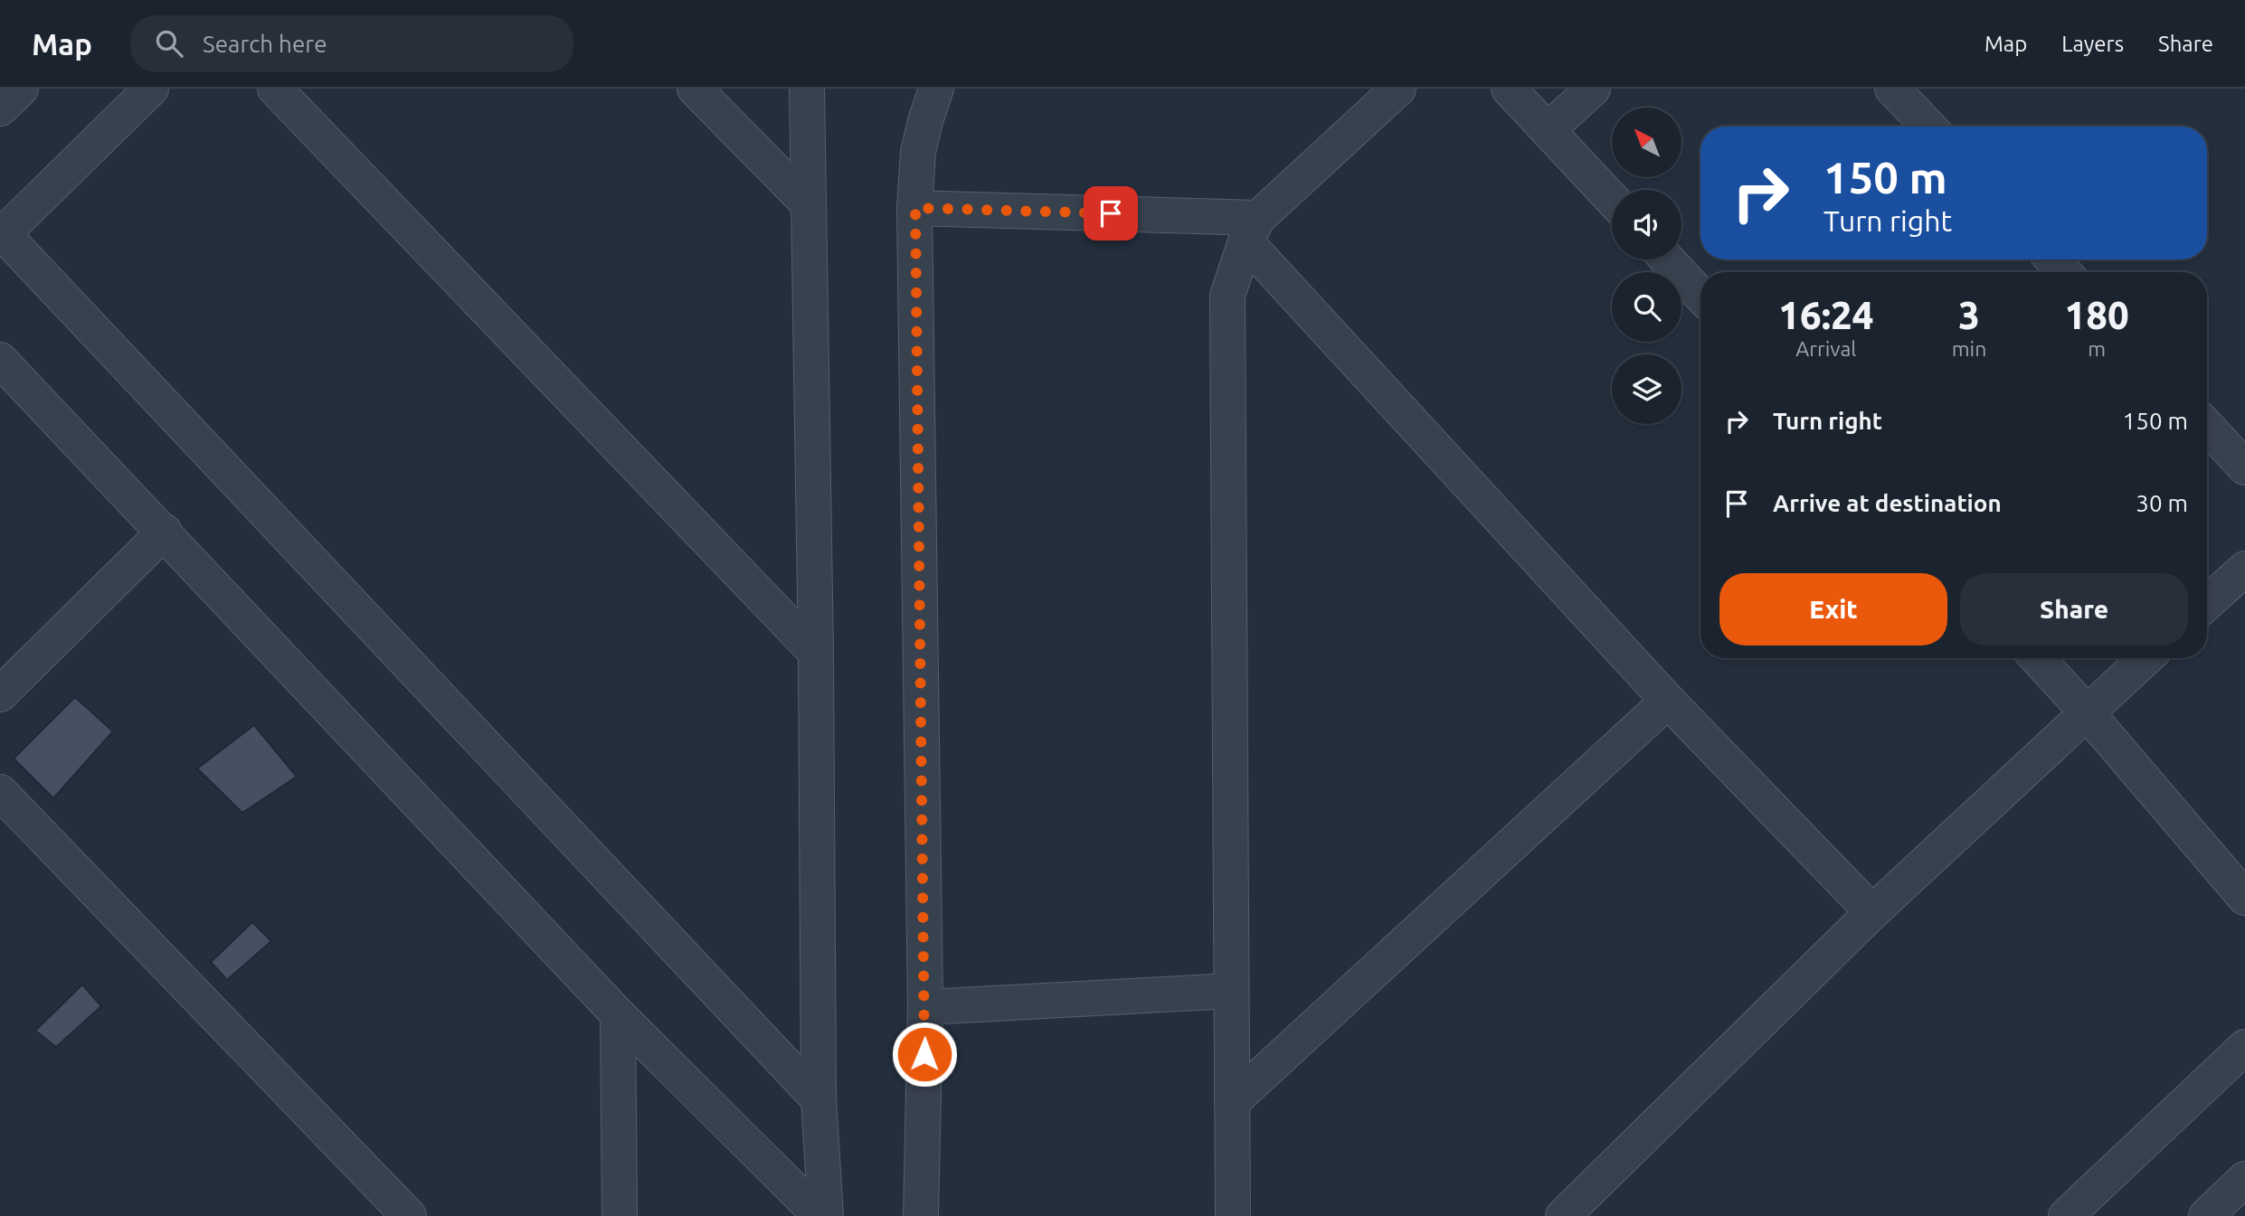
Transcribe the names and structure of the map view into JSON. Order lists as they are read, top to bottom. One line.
{"north":"top left","page":{"header":"Map","search":"Search here","nav":["Map","Layers","Share"],"turn":["150 m","Turn right"],"eta":["16:24","Arrival","3","min","180","m"],"list":[{"name":"Turn right","value":"150 m"},{"name":"Arrive at destination","value":"30 m"}],"buttons":["Exit","Share"]}}
